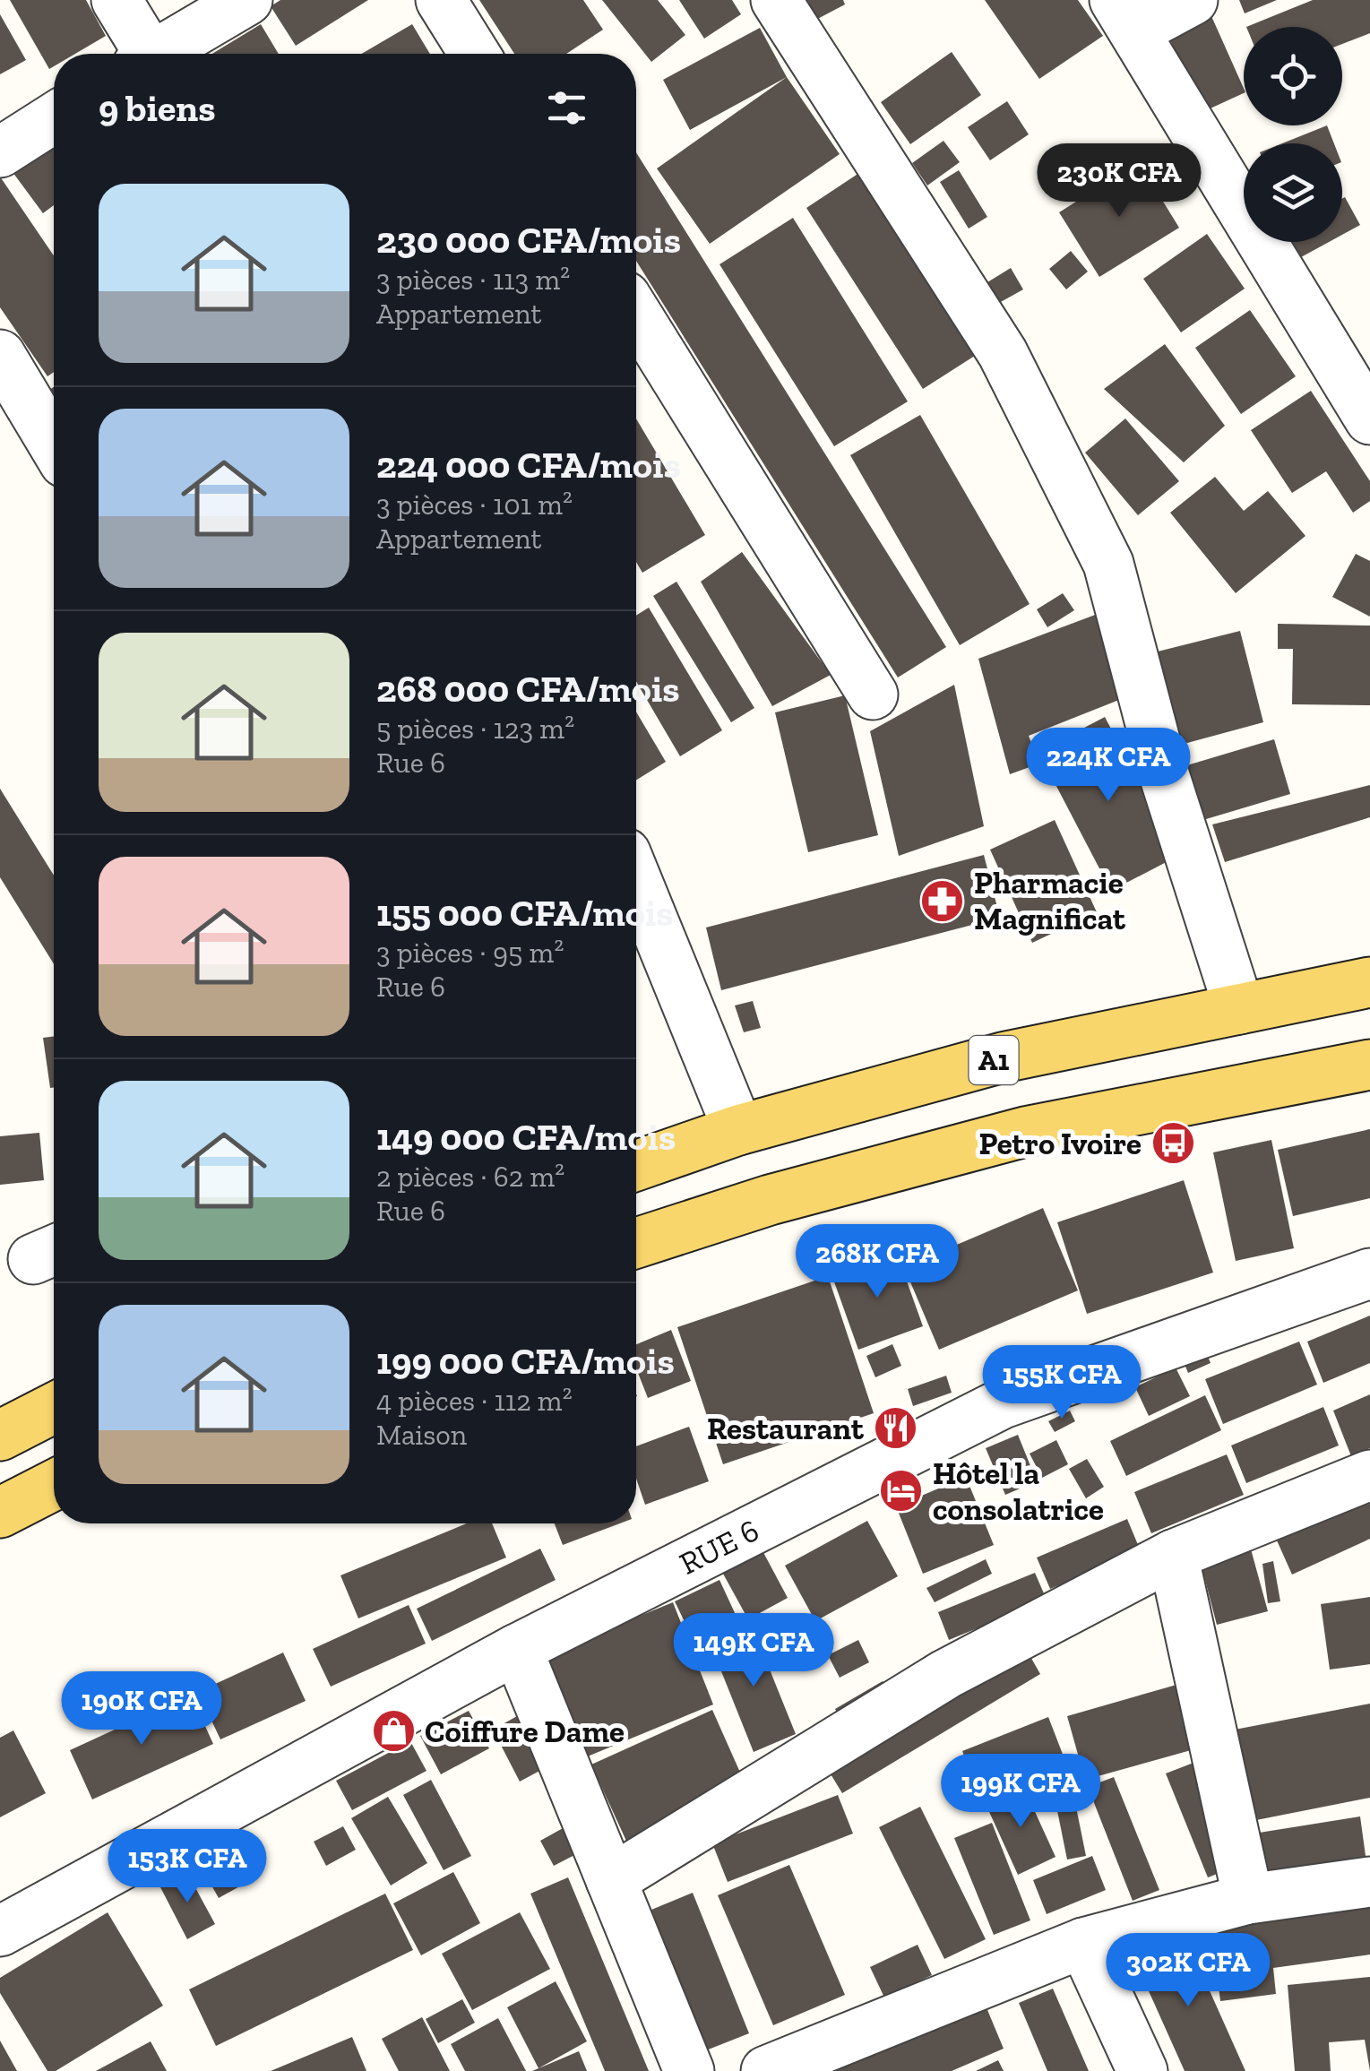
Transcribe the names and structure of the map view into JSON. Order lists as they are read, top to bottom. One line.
{"streets":{"main road":["A1"],"street":["RUE 6"]},"places":{"pharmacy":["Pharmacie Magnificat"],"bus stop":["Petro Ivoire"],"restaurant":["Restaurant"],"hotel":["Hôtel la consolatrice"],"shop":["Coiffure Dame"]},"page":{"heading":"9 biens","price":["230K CFA","224K CFA","268K CFA","155K CFA","149K CFA","190K CFA","199K CFA","153K CFA","302K CFA"],"list":[{"name":"230 000 CFA/mois","note":"3 pièces · 113 m² · Appartement"},{"name":"224 000 CFA/mois","note":"3 pièces · 101 m² · Appartement"},{"name":"268 000 CFA/mois","note":"5 pièces · 123 m² · Rue 6"},{"name":"155 000 CFA/mois","note":"3 pièces · 95 m² · Rue 6"},{"name":"149 000 CFA/mois","note":"2 pièces · 62 m² · Rue 6"},{"name":"199 000 CFA/mois","note":"4 pièces · 112 m² · Maison"}]}}
